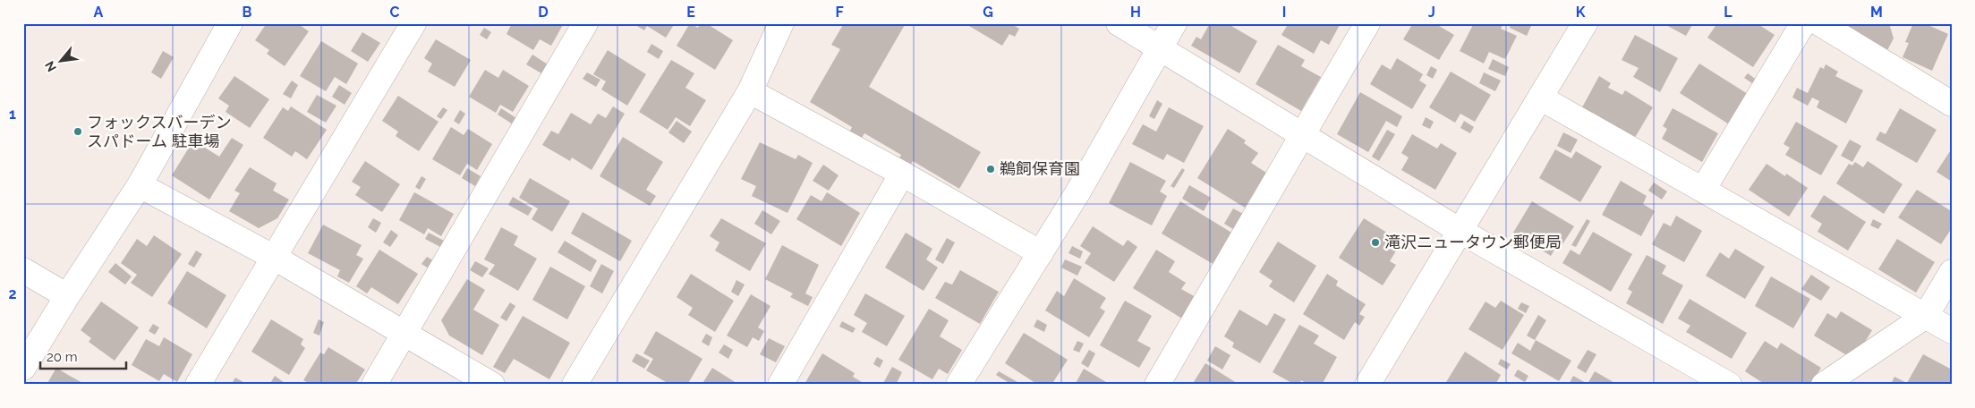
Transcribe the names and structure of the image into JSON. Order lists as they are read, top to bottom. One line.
{"places":["フォックスバーデン スパドーム 駐車場","鵜飼保育園","滝沢ニュータウン郵便局"],"scale_bar":"20 m","north":"bottom left","grid":{"columns":["A","B","C","D","E","F","G","H","I","J","K","L","M"],"rows":["1","2"]}}
